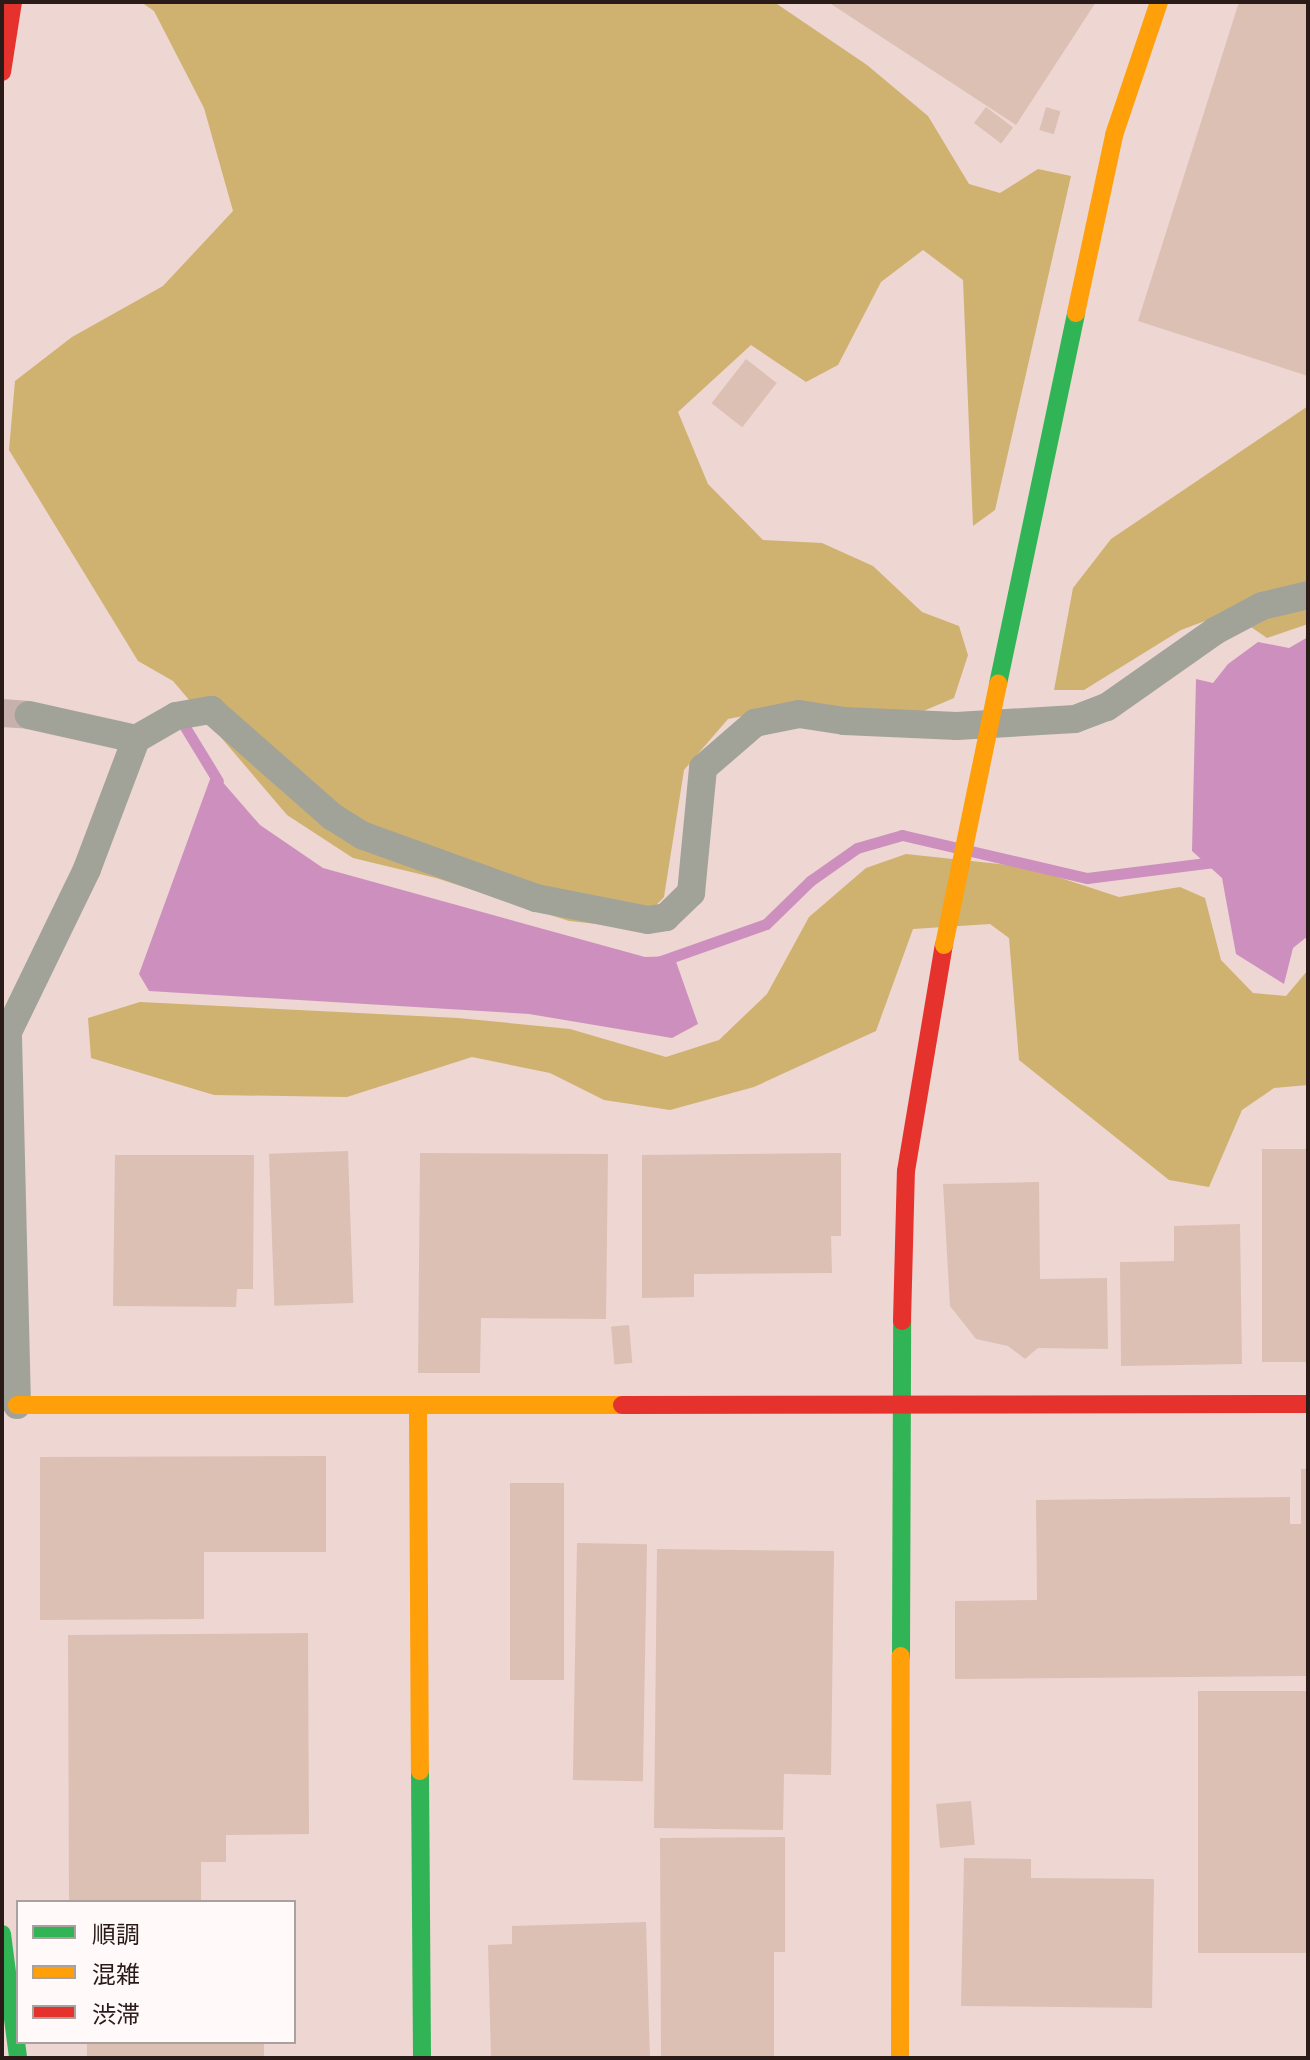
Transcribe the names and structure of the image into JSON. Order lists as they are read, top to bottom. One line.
{"legend":["順調","混雑","渋滞"]}
